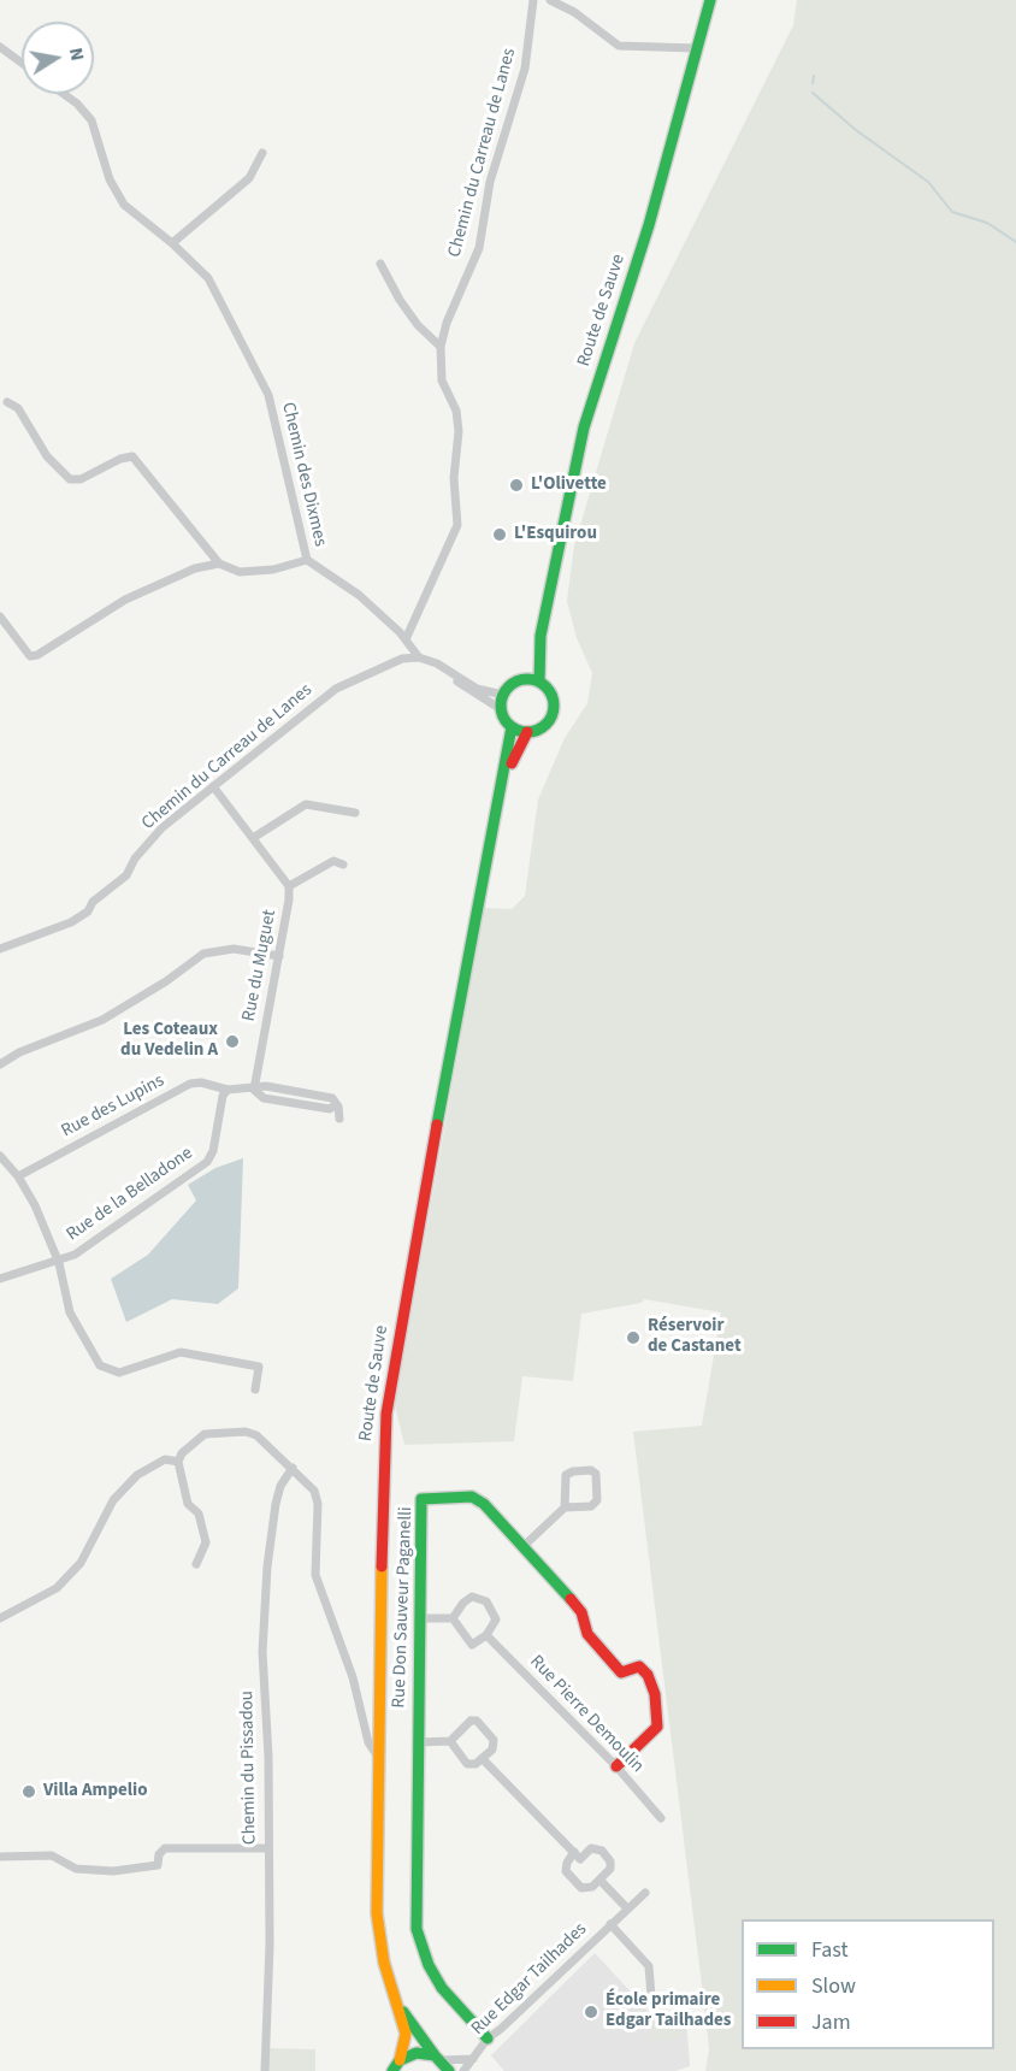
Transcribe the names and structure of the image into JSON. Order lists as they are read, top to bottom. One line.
{"streets":{"main road":["Route de Sauve","Rue Don Sauveur Paganelli"],"street":["Chemin du Carreau de Lanes","Chemin des Dixmes","Rue du Muguet","Rue des Lupins","Rue de la Belladone","Rue Pierre Demoulin","Chemin du Pissadou","Rue Edgar Tailhades"]},"crossings":[["Chemin du Carreau de Lanes","Chemin des Dixmes"],["Route de Sauve","Chemin des Dixmes"],["Route de Sauve","Rue Edgar Tailhades"],["Rue des Lupins","Rue de la Belladone"],["Rue Don Sauveur Paganelli","Rue Pierre Demoulin"],["Rue Don Sauveur Paganelli","Rue Edgar Tailhades"]],"places":["L'Olivette","L'Esquirou","Les Coteaux du Vedelin A","Réservoir de Castanet","Villa Ampelio","École primaire Edgar Tailhades"],"legend":["Fast","Slow","Jam"],"north":"right"}
